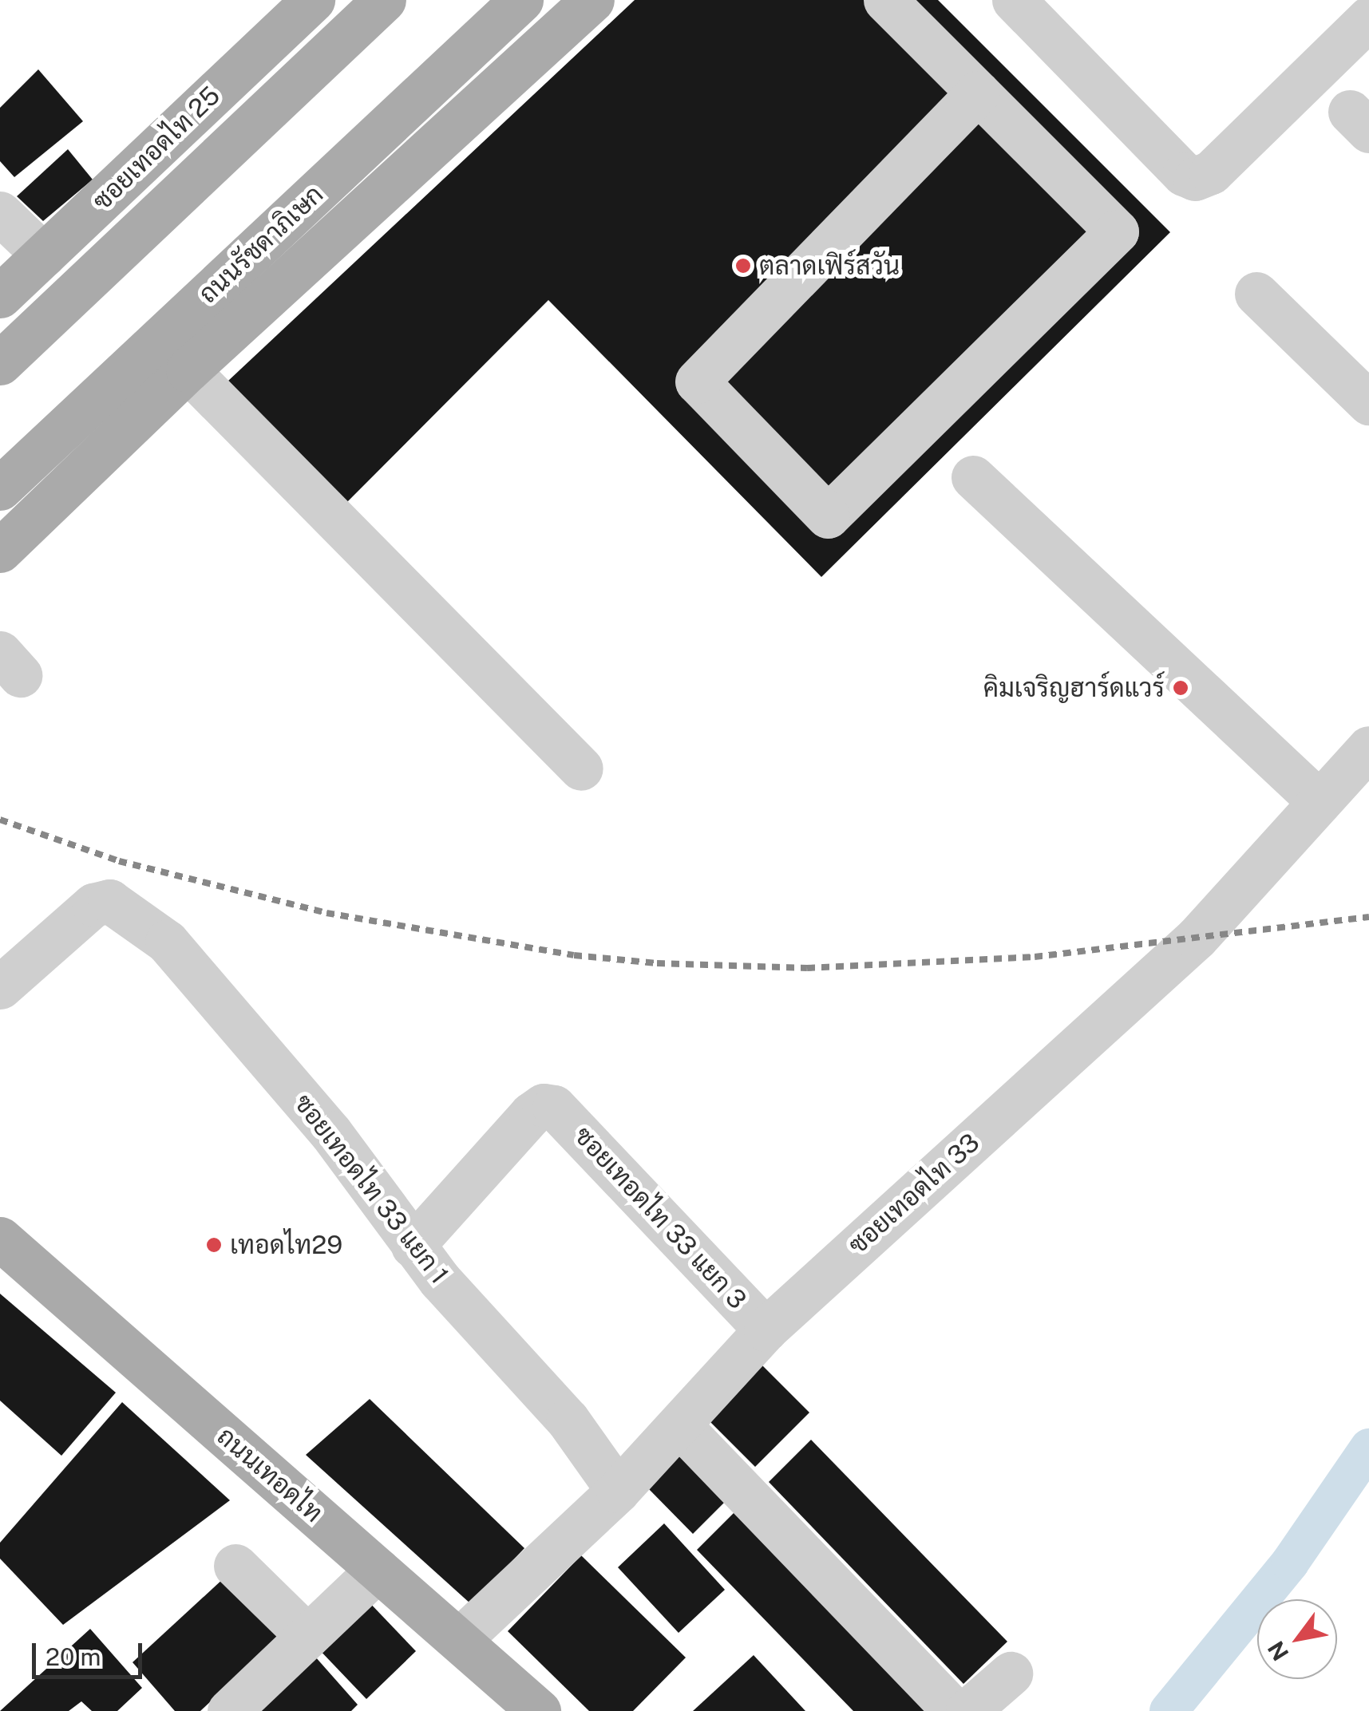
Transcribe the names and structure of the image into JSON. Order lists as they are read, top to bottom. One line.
{"streets":{"main road":["ซอยเทอดไท 25","ถนนรัชดาภิเษก","ถนนเทอดไท"],"street":["ซอยเทอดไท 33 แยก 1","ซอยเทอดไท 33","ซอยเทอดไท 33 แยก 3"]},"crossings":[["ซอยเทอดไท 33 แยก 1","ซอยเทอดไท 33"],["ซอยเทอดไท 33 แยก 1","ซอยเทอดไท 33 แยก 3"],["ซอยเทอดไท 33","ซอยเทอดไท 33 แยก 3"],["ซอยเทอดไท 33","ถนนเทอดไท"]],"places":["ตลาดเฟิร์สวัน","คิมเจริญฮาร์ดแวร์","เทอดไท29"],"scale_bar":"20 m","north":"bottom left"}
